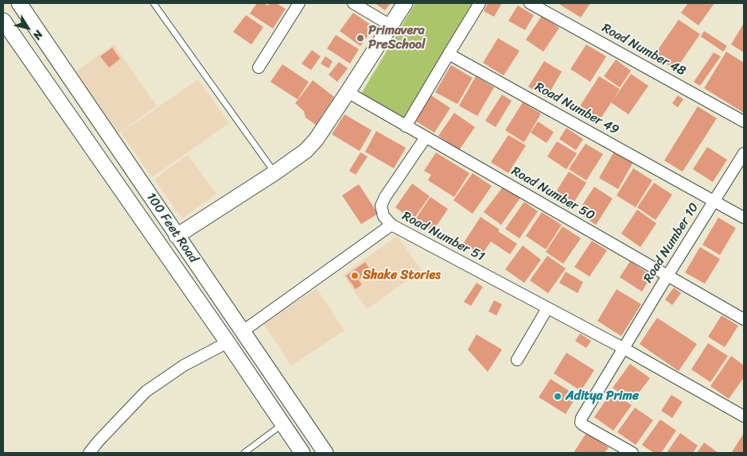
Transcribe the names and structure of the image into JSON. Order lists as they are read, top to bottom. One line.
{"streets":{"main road":["100 Feet Road"],"street":["Road Number 48","Road Number 49","Road Number 50","Road Number 51","Road Number 10"]},"crossings":[["Road Number 49","Road Number 10"],["Road Number 50","Road Number 10"],["100 Feet Road","Road Number 51"],["Road Number 51","Road Number 10"]],"places":["Primavera PreSchool","Shake Stories","Aditya Prime"],"north":"bottom right"}
